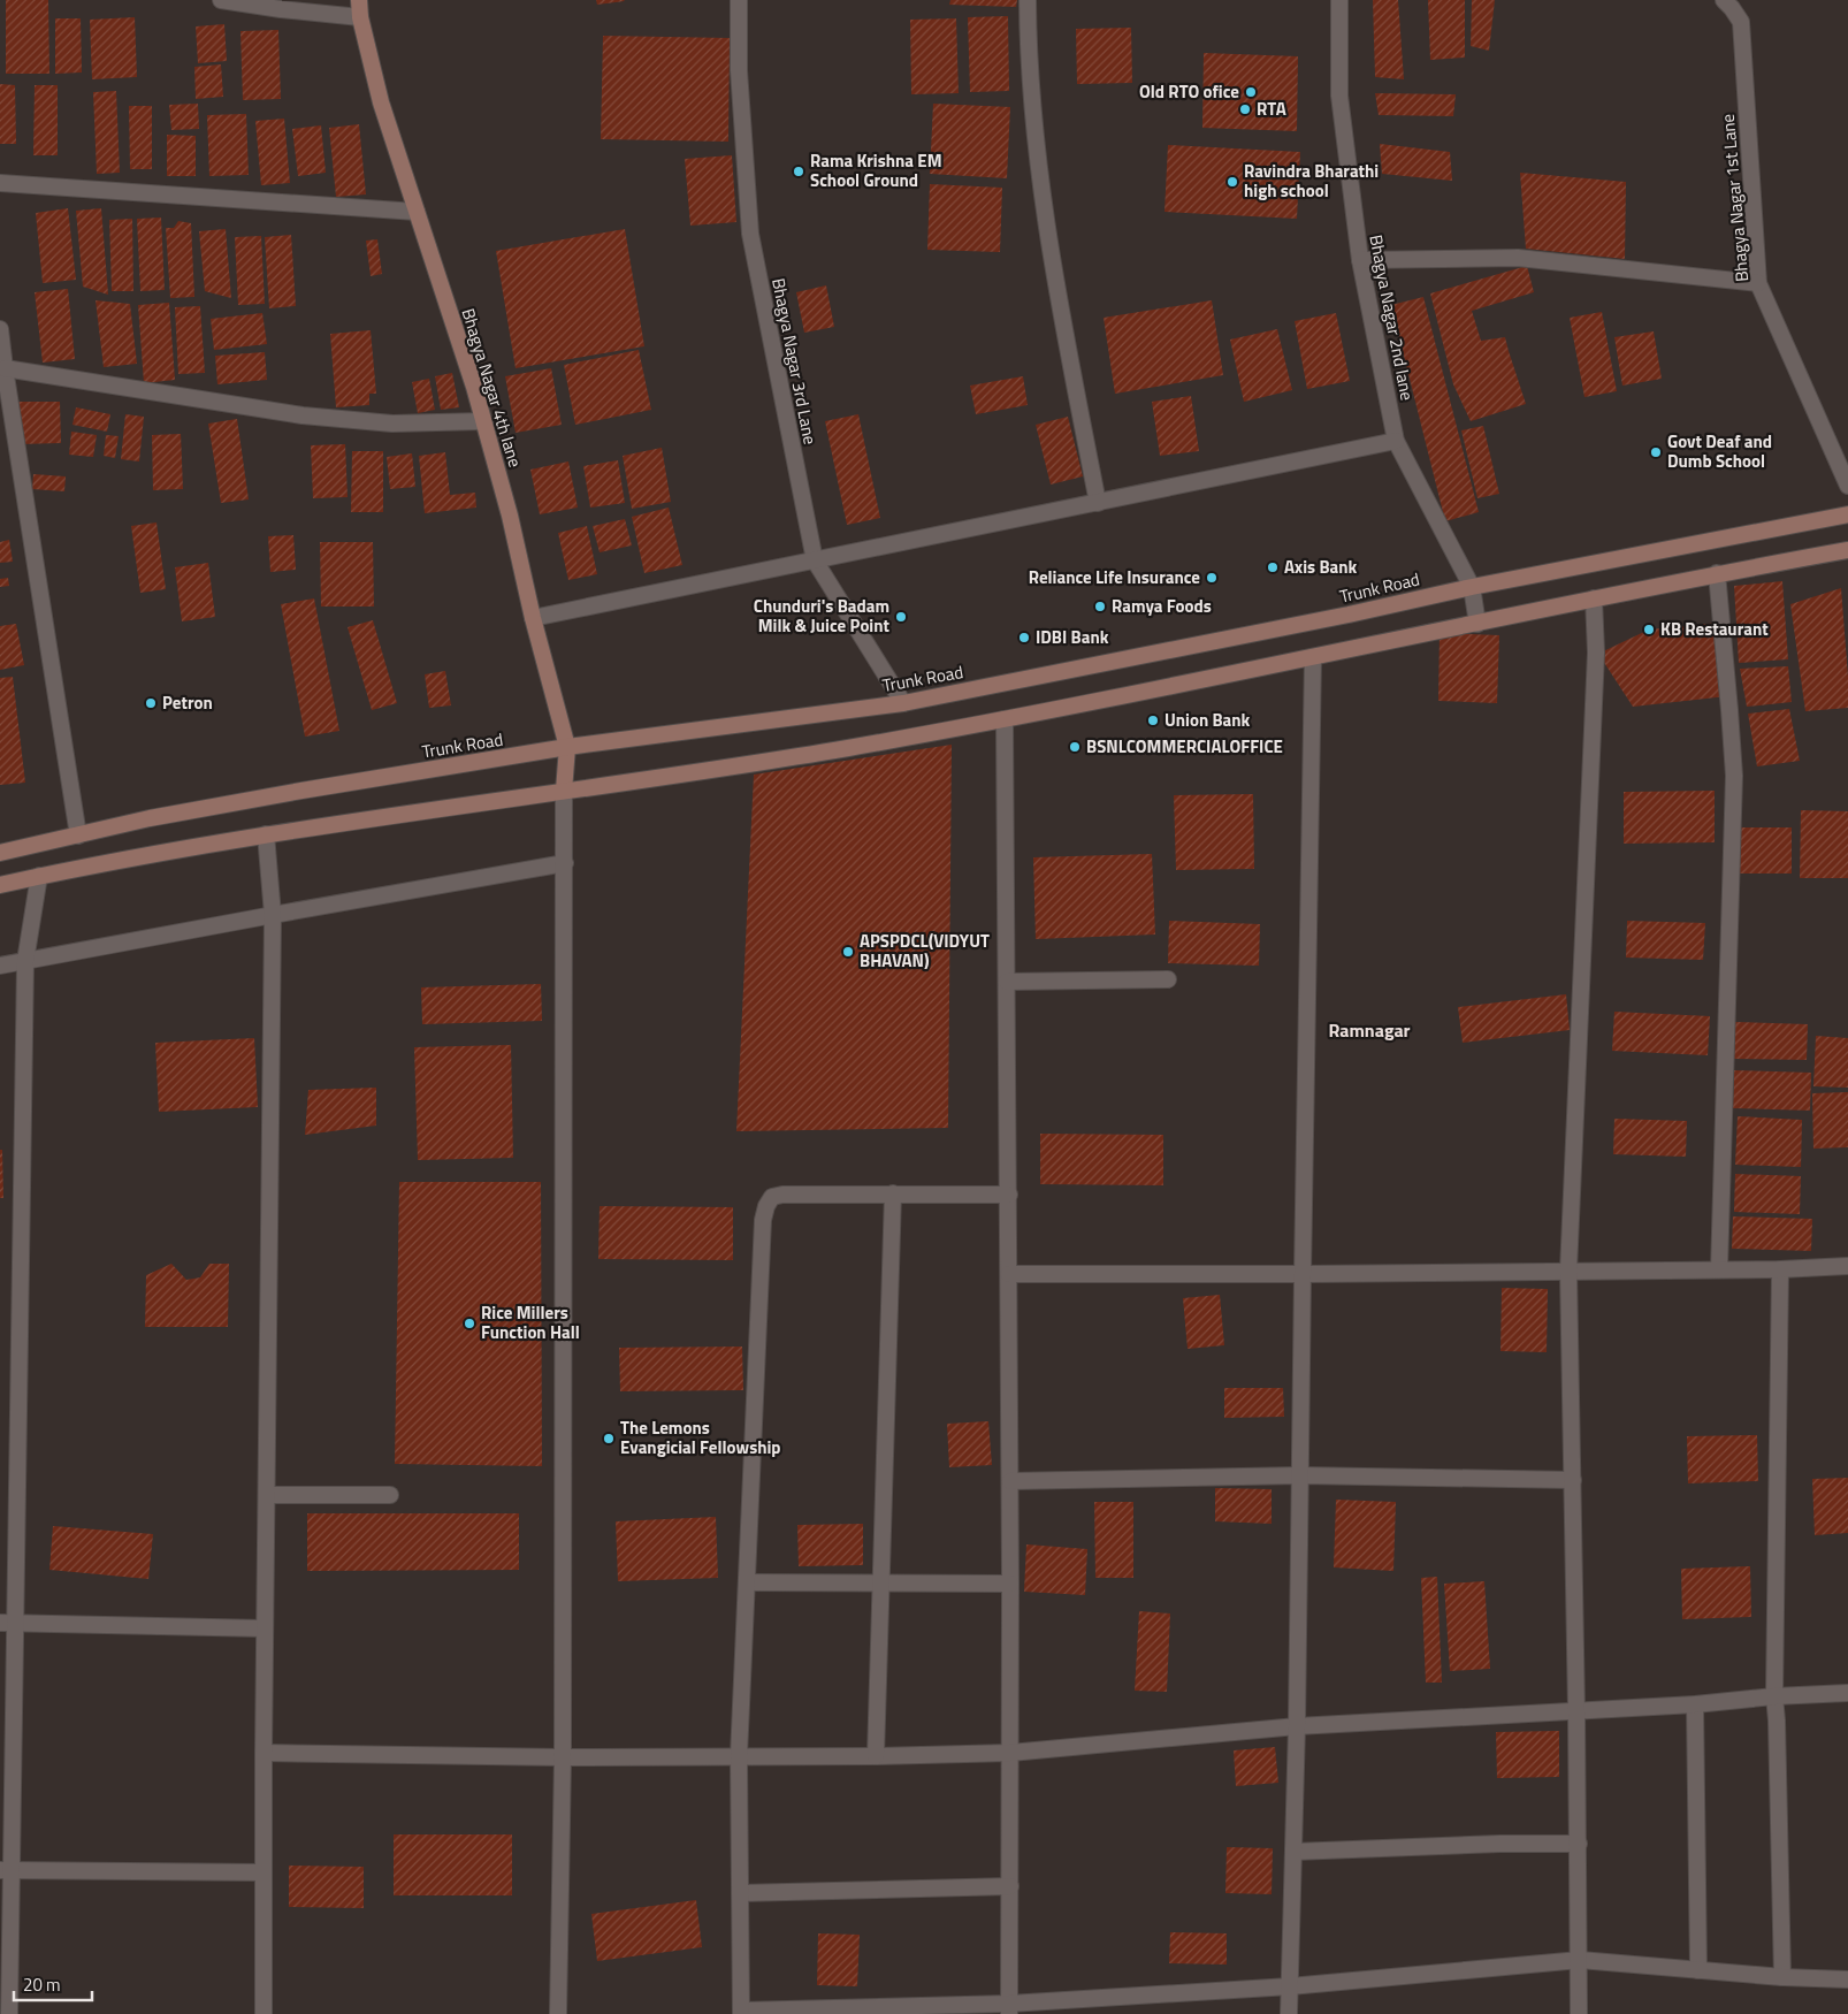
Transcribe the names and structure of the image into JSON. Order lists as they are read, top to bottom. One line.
{"streets":{"main road":["Bhagya Nagar 4th lane","Trunk Road"],"street":["Bhagya Nagar 1st Lane","Bhagya Nagar 2nd lane","Bhagya Nagar 3rd Lane"]},"crossings":[["Bhagya Nagar 2nd lane","Trunk Road"],["Bhagya Nagar 3rd Lane","Trunk Road"],["Bhagya Nagar 4th lane","Trunk Road"]],"districts":["Ramnagar"],"places":["Old RTO ofice","RTA","Rama Krishna EM School Ground","Ravindra Bharathi high school","Govt Deaf and Dumb School","Axis Bank","Reliance Life Insurance","Ramya Foods","Chunduri's Badam Milk & Juice Point","KB Restaurant","IDBI Bank","Petron","Union Bank","BSNLCOMMERCIALOFFICE","APSPDCL(VIDYUT BHAVAN)","Rice Millers Function Hall","The Lemons Evangicial Fellowship"],"scale_bar":"20 m"}
